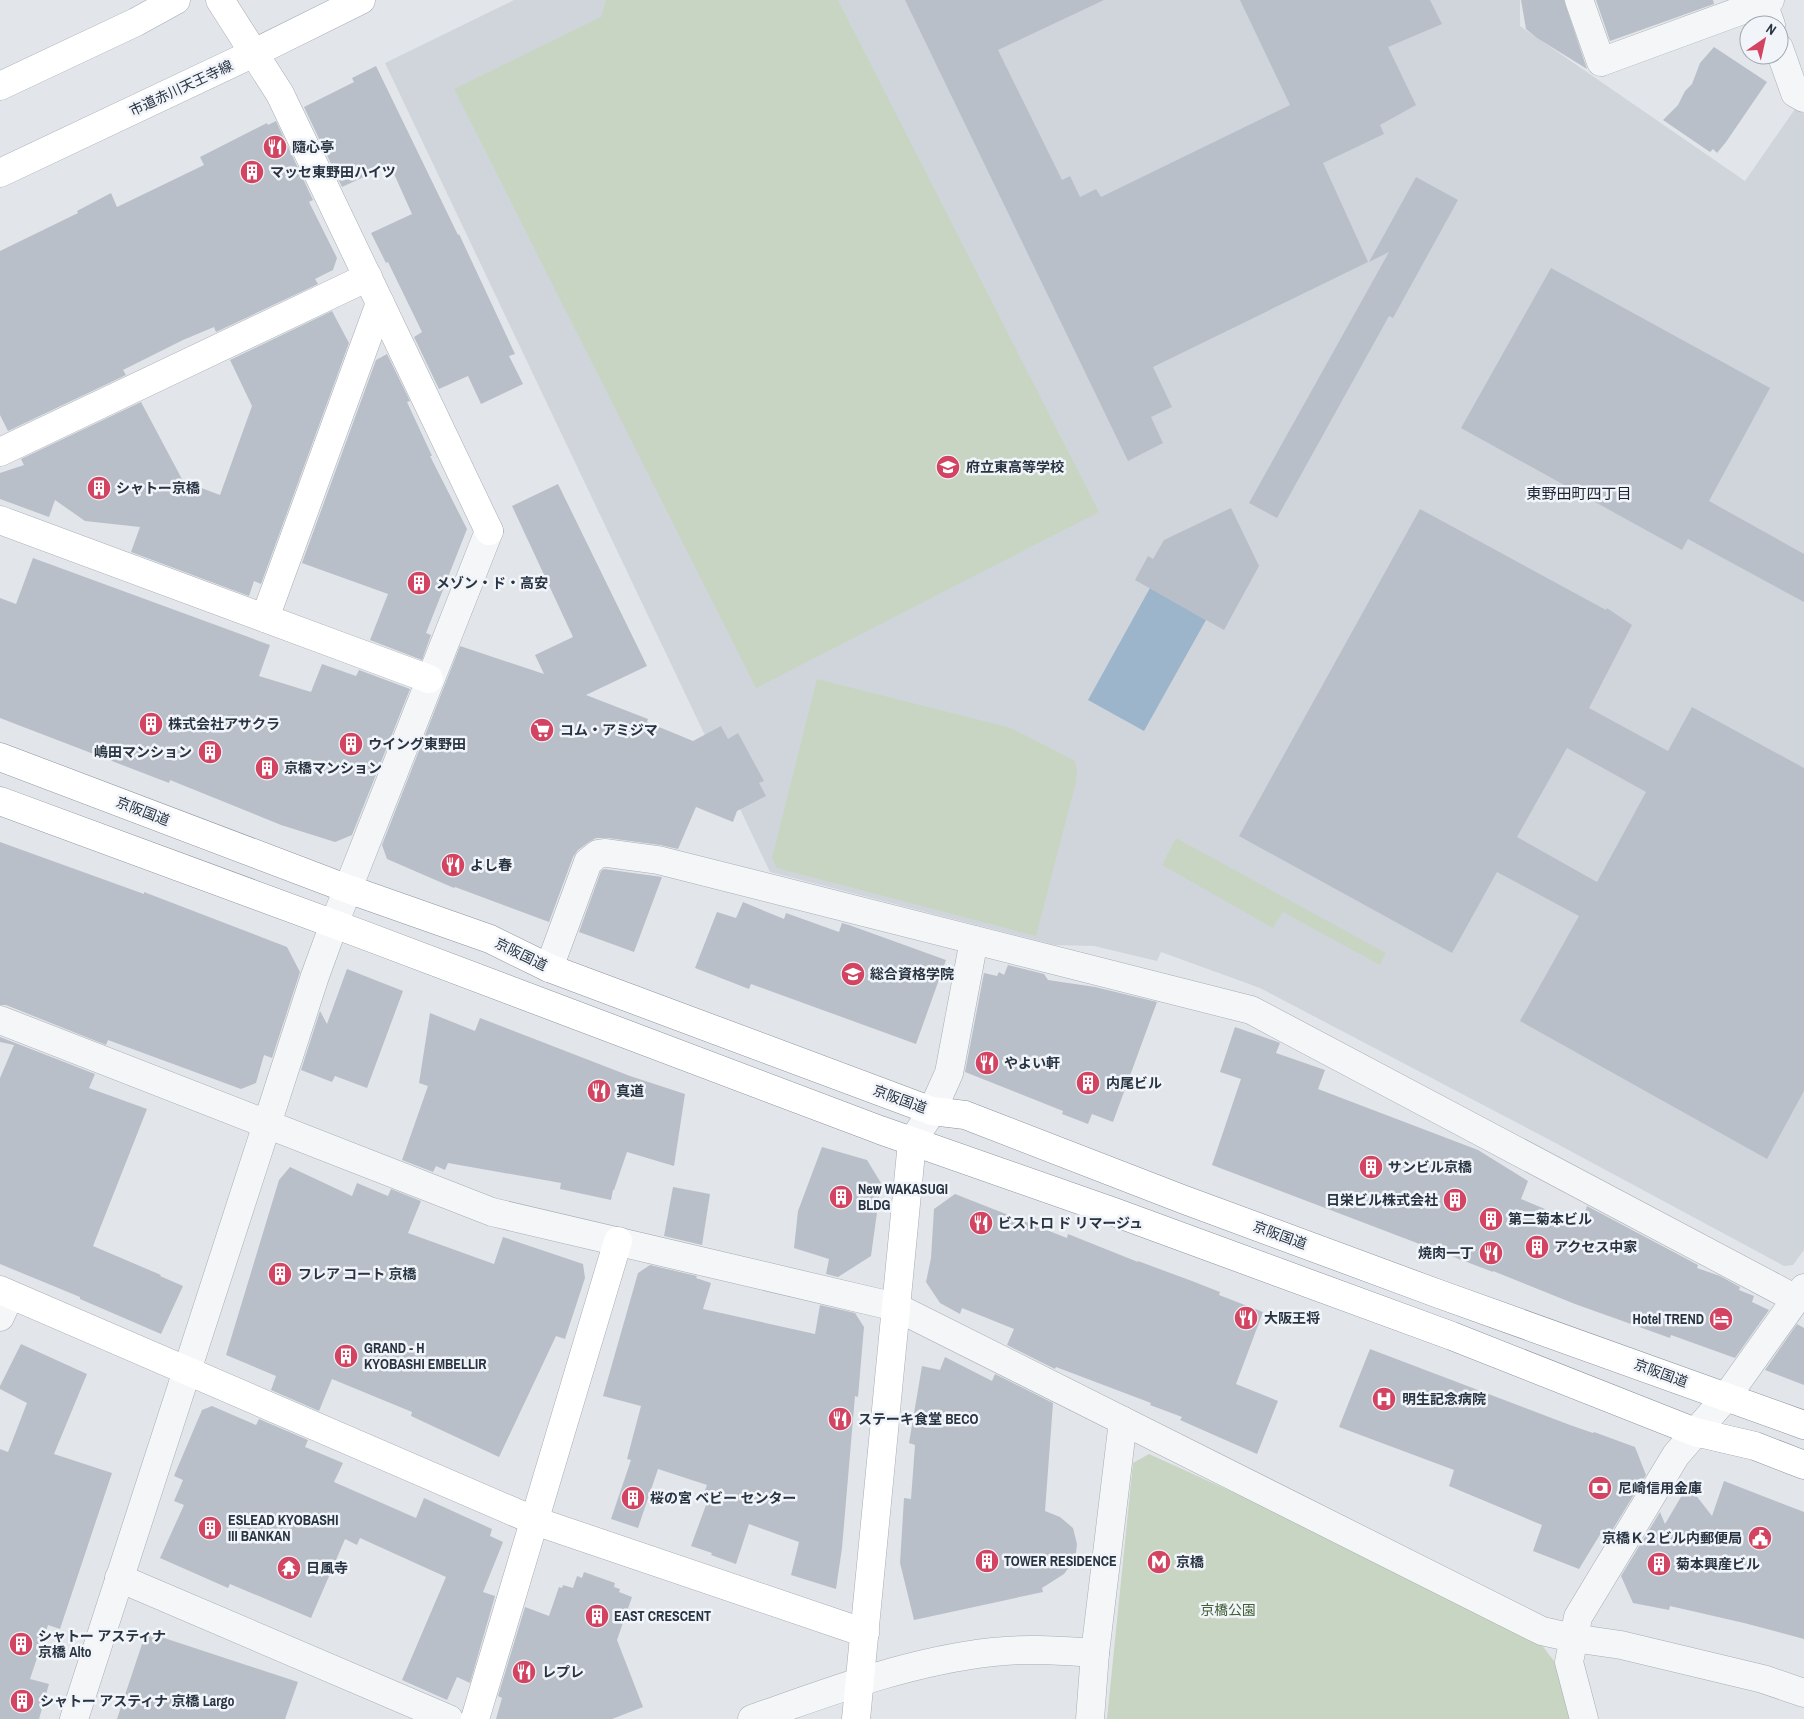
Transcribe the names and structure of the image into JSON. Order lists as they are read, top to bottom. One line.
{"streets":{"main road":["市道赤川天王寺線","京阪国道"]},"districts":["東野田町四丁目"],"parks":["京橋公園"],"places":{"restaurant":["隨心亭","よし春","やよい軒","真道","ビストロ ド リマージュ","焼肉一丁","大阪王将","ステーキ食堂 BECO","レプレ"],"building":["マッセ東野田ハイツ","シャトー京橋","メゾン・ド・高安","株式会社アサクラ","ウイング東野田","嶋田マンション","京橋マンション","内尾ビル","サンビル京橋","New WAKASUGI BLDG","日栄ビル株式会社","第二菊本ビル","アクセス中家","フレア コート 京橋","GRAND - H KYOBASHI EMBELLIR","桜の宮 ベビー センター","ESLEAD KYOBASHI III BANKAN","TOWER RESIDENCE","菊本興産ビル","EAST CRESCENT","シャトー アスティナ 京橋 Alto","シャトー アスティナ 京橋 Largo"],"school or university":["府立東高等学校","総合資格学院"],"supermarket":["コム・アミジマ"],"hotel":["Hotel TREND"],"hospital":["明生記念病院"],"bank":["尼崎信用金庫"],"public building":["京橋Ｋ２ビル内郵便局"],"metro station":["京橋"],"temple":["日風寺"]},"north":"top right"}
